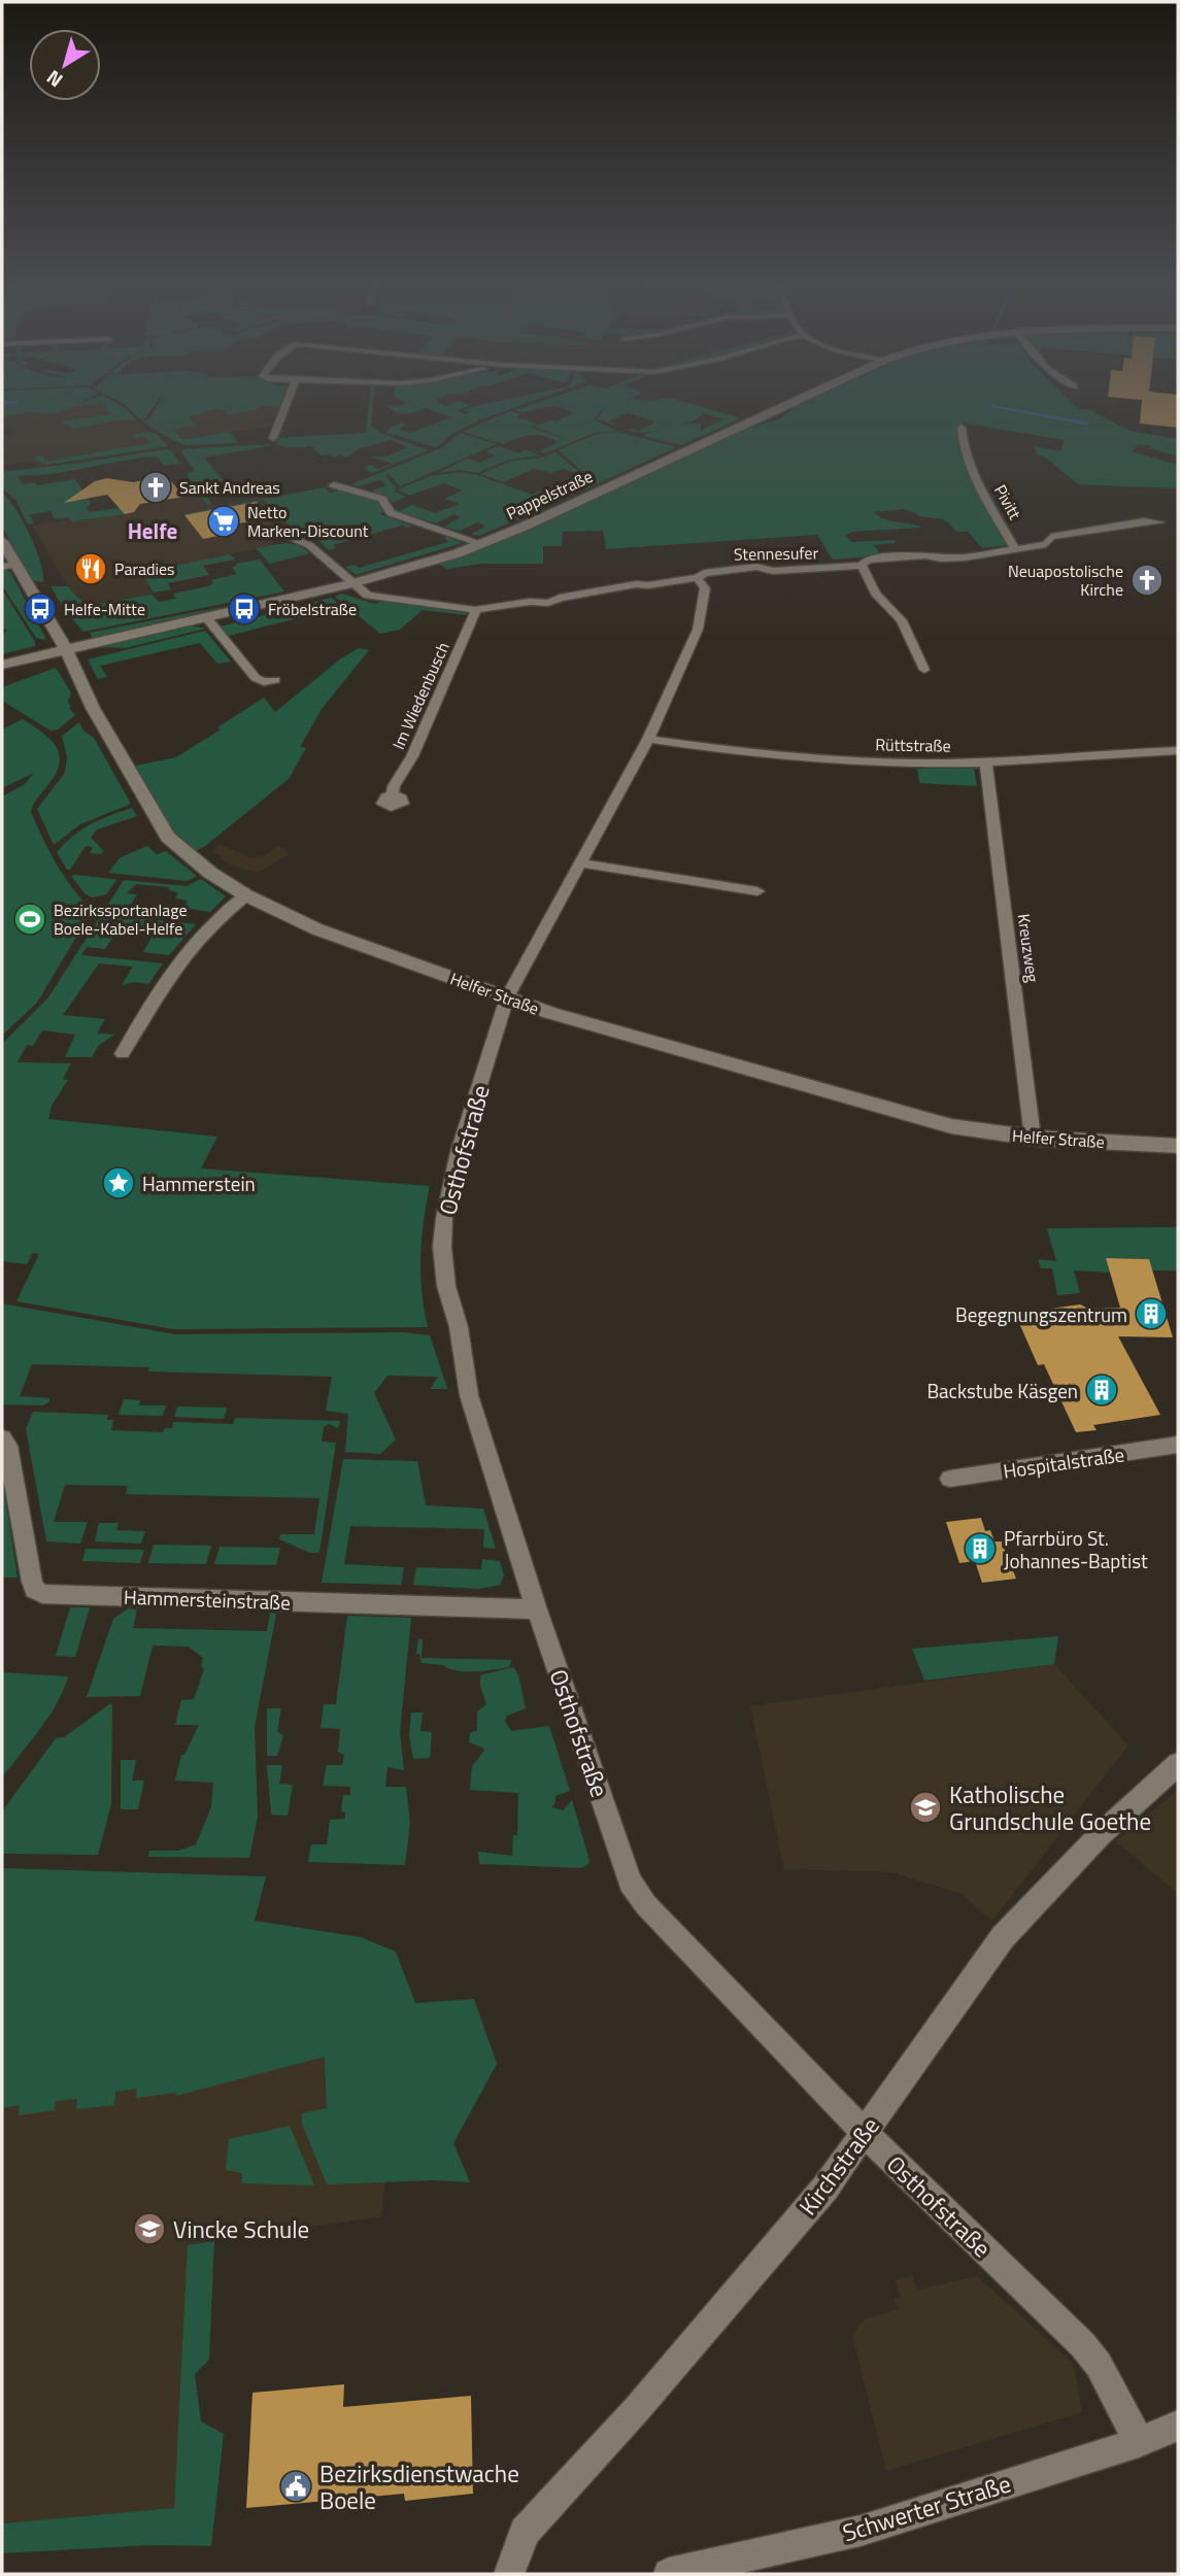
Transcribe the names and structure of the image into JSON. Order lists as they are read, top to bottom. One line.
{"streets":{"street":["Pappelstraße","Pivitt","Stennesufer","Im Wiedenbusch","Rüttstraße","Kreuzweg","Helfer Straße","Osthofstraße","Hospitalstraße","Hammersteinstraße","Kirchstraße","Schwerter Straße"]},"crossings":[["Pappelstraße","Stennesufer"],["Pappelstraße","Helfer Straße"],["Pivitt","Stennesufer"],["Stennesufer","Im Wiedenbusch"],["Stennesufer","Osthofstraße"],["Rüttstraße","Kreuzweg"],["Rüttstraße","Osthofstraße"],["Kreuzweg","Helfer Straße"],["Helfer Straße","Osthofstraße"],["Osthofstraße","Hammersteinstraße"],["Osthofstraße","Kirchstraße"],["Osthofstraße","Schwerter Straße"]],"districts":["Helfe"],"places":{"church":["Sankt Andreas","Neuapostolische Kirche"],"supermarket":["Netto Marken-Discount"],"restaurant":["Paradies"],"bus stop":["Helfe-Mitte","Fröbelstraße"],"sports":["Bezirkssportanlage Boele-Kabel-Helfe"],"place":["Hammerstein"],"building":["Begegnungszentrum","Backstube Käsgen","Pfarrbüro St. Johannes-Baptist"],"school or university":["Katholische Grundschule Goethe","Vincke Schule"],"public building":["Bezirksdienstwache Boele"]},"north":"bottom left"}
